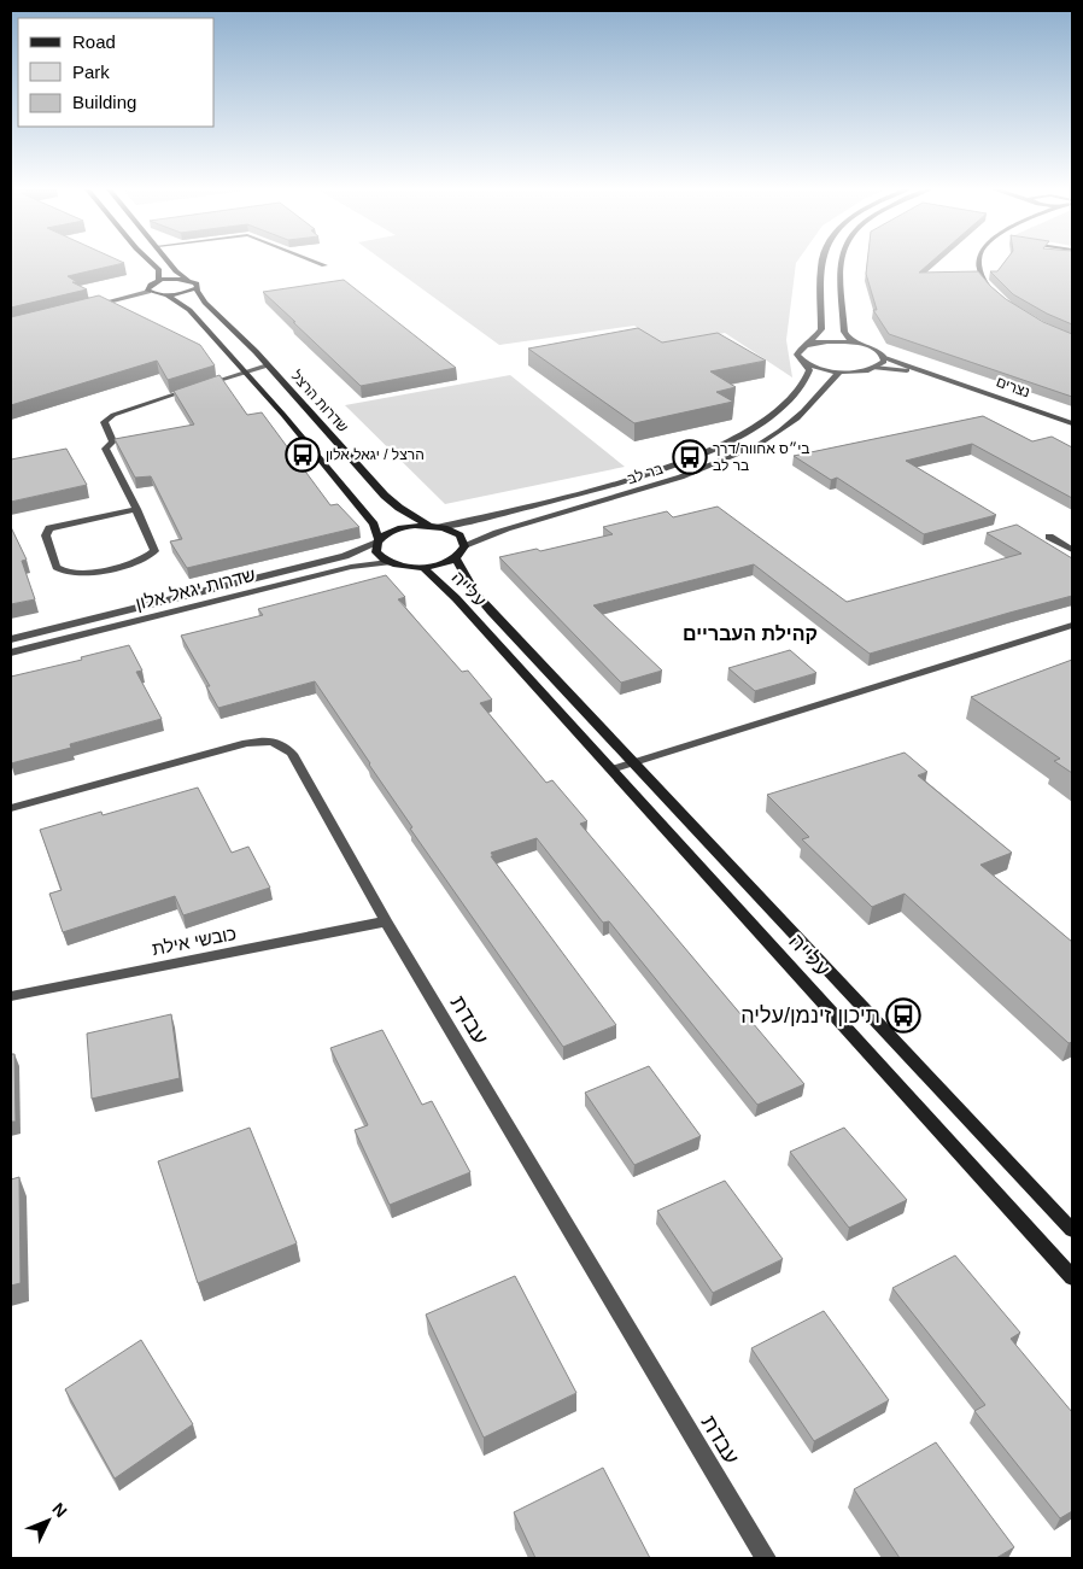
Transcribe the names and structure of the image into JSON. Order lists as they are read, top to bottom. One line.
{"streets":{"main road":["שדרות הרצל","עלייה"],"street":["נצרים","בר לב","שדרות יגאל אלון","כובשי אילת","עבדת"]},"crossings":[["נצרים","בר לב"],["כובשי אילת","עבדת"]],"districts":["קהילת העבריים"],"places":{"bus stop":["הרצל / יגאל אלון","בי״ס אחווה/דרך בר לב","תיכון זינמן/עליה"]},"legend":["Road","Park","Building"],"north":"top right"}
